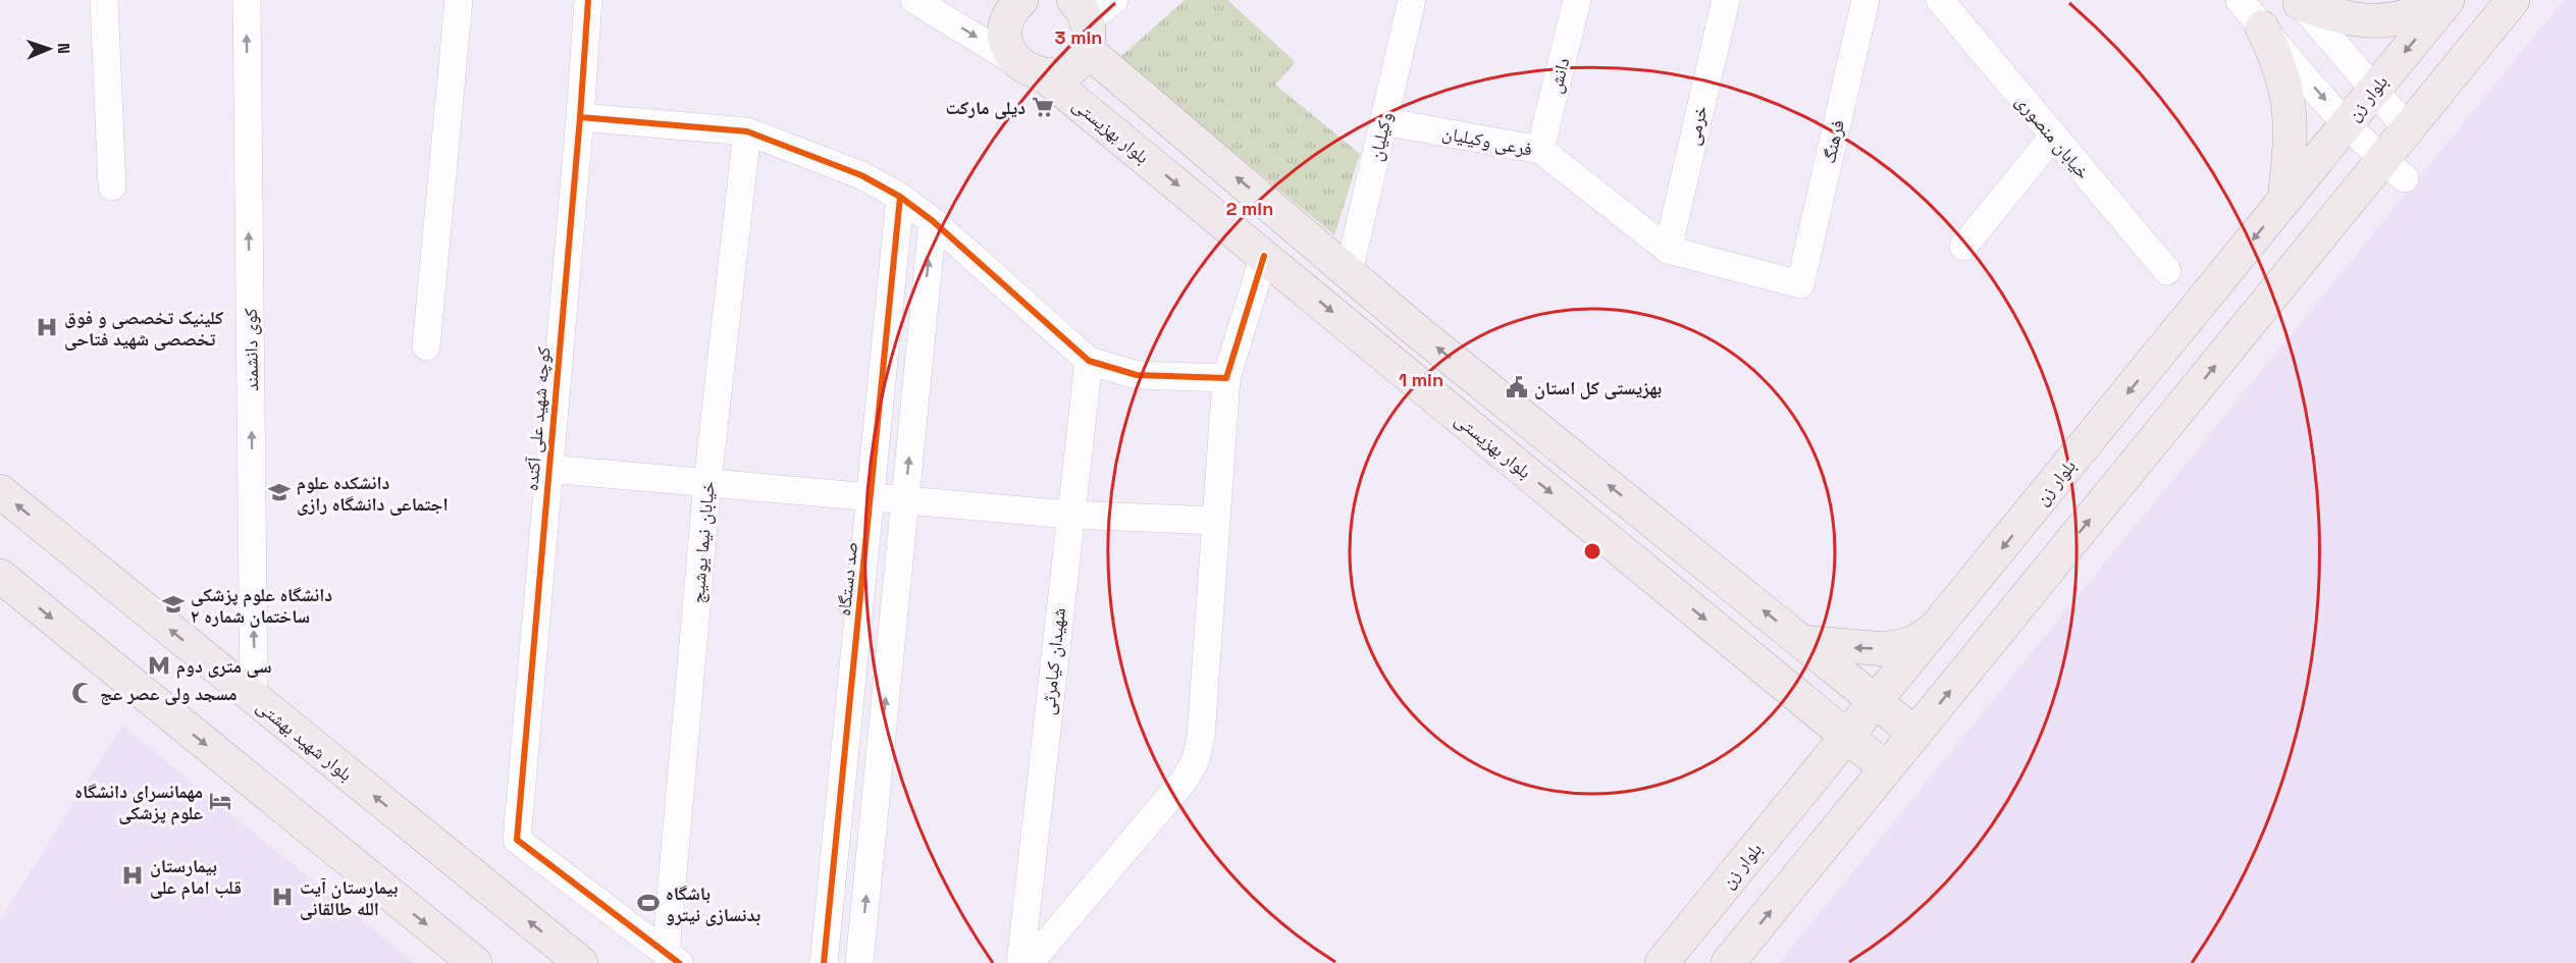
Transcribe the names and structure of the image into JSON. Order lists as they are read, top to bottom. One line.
{"streets":{"main road":["بلوار زن","بلوار بهزیستی","بلوار شهید بهشتی"],"street":["دانش","خرمی","وکیلیان","خیابان منصوری","فرعی وکیلیان","فرهنگ","کوی دانشمند","کوچه شهید علی آکنده","خیابان نیما یوشیج","صد دستگاه","شهیدان کیامرثی"]},"crossings":[["دانش","فرعی وکیلیان"],["بلوار زن","بلوار بهزیستی"],["خرمی","فرعی وکیلیان"],["خرمی","فرهنگ"],["وکیلیان","فرعی وکیلیان"],["فرعی وکیلیان","فرهنگ"],["کوی دانشمند","بلوار شهید بهشتی"],["کوچه شهید علی آکنده","خیابان نیما یوشیج"]],"places":{"supermarket":["دیلی مارکت"],"hospital":["کلینیک تخصصی و فوق تخصصی شهید فتاحی","بیمارستان قلب امام علی","بیمارستان آیت الله طالقانی"],"public building":["بهزیستی کل استان"],"school or university":["دانشکده علوم اجتماعی دانشگاه رازی","دانشگاه علوم پزشکی ساختمان شماره ۲"],"metro station":["سی متری دوم"],"mosque":["مسجد ولی عصر عج"],"hotel":["مهمانسرای دانشگاه علوم پزشکی"],"sports":["باشگاه بدنسازی نیترو"]},"north":"right","rings":["3 min","2 min","1 min"]}
